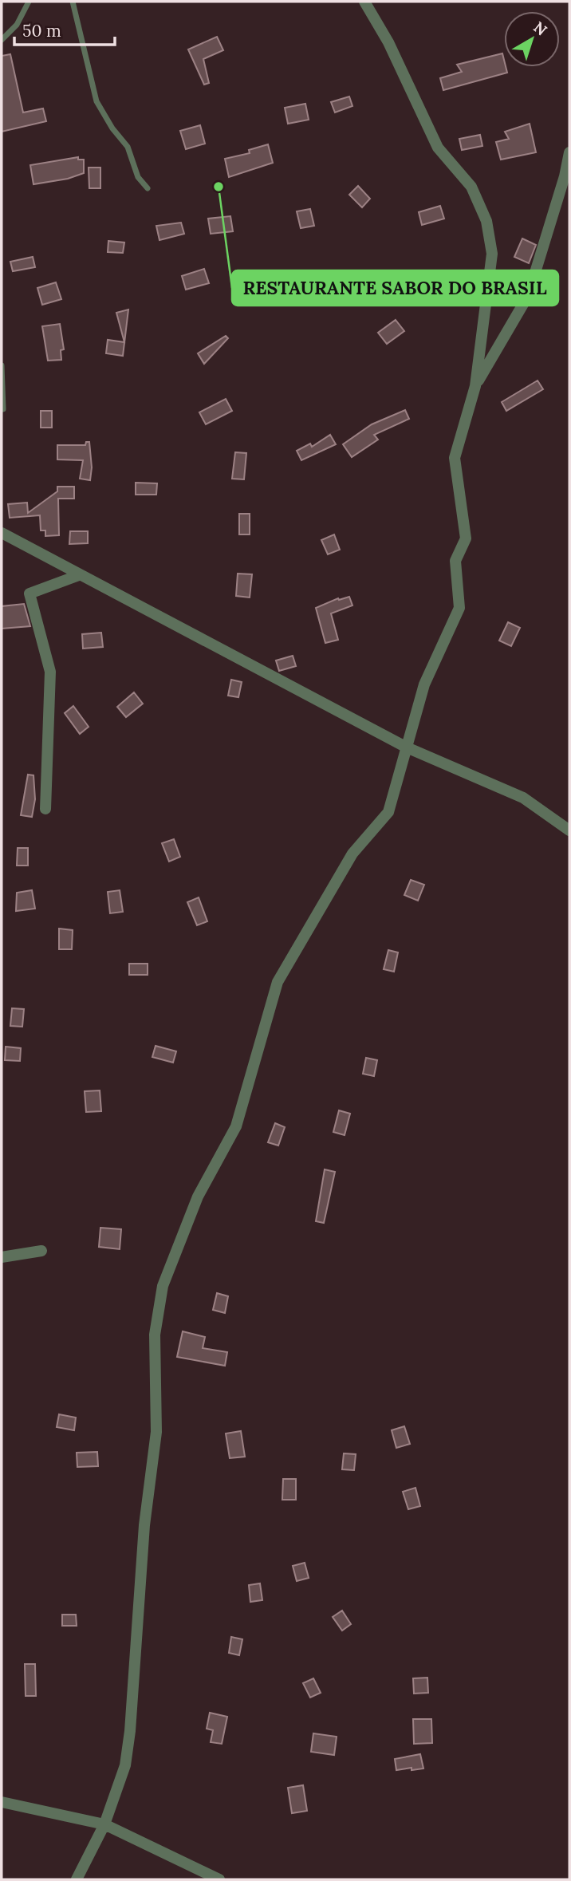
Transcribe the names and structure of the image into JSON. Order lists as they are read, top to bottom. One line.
{"places":["RESTAURANTE SABOR DO BRASIL"],"scale_bar":"50 m","north":"top right"}
